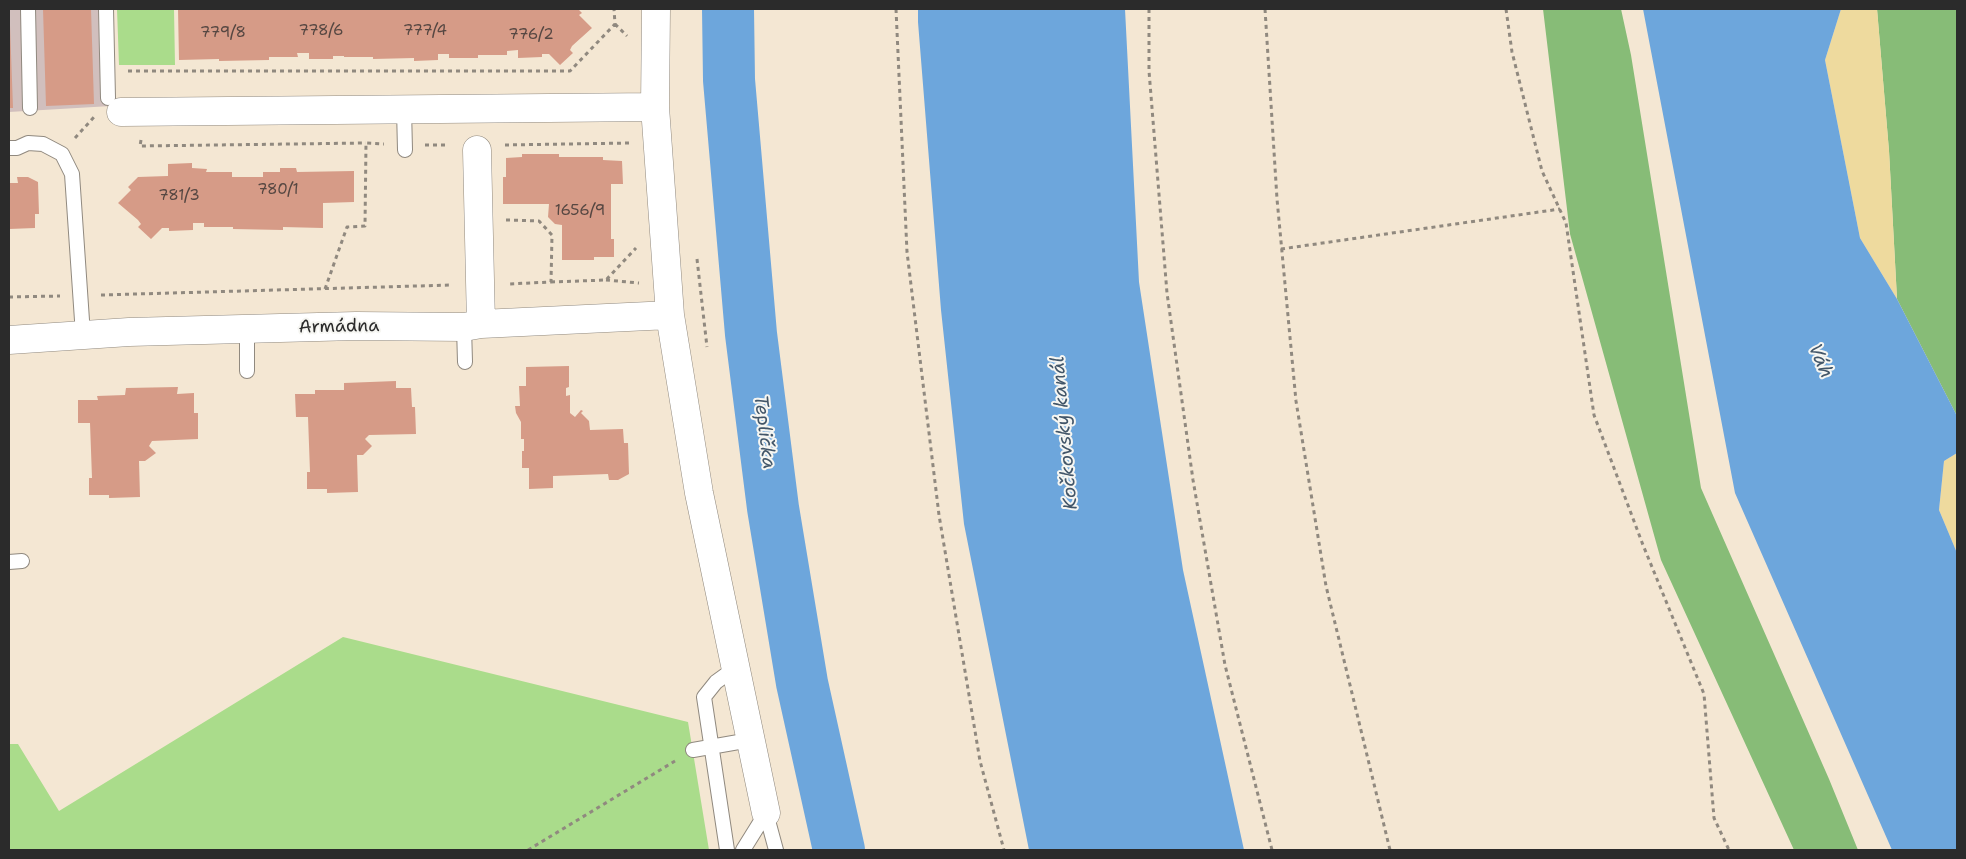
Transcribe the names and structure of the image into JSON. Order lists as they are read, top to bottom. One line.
{"streets":{"street":["Armádna"]},"water":["Váh","Teplička","Kočkovský kanál"],"house_numbers":["778/6","777/4","779/8","776/2","780/1","781/3","1656/9"]}
